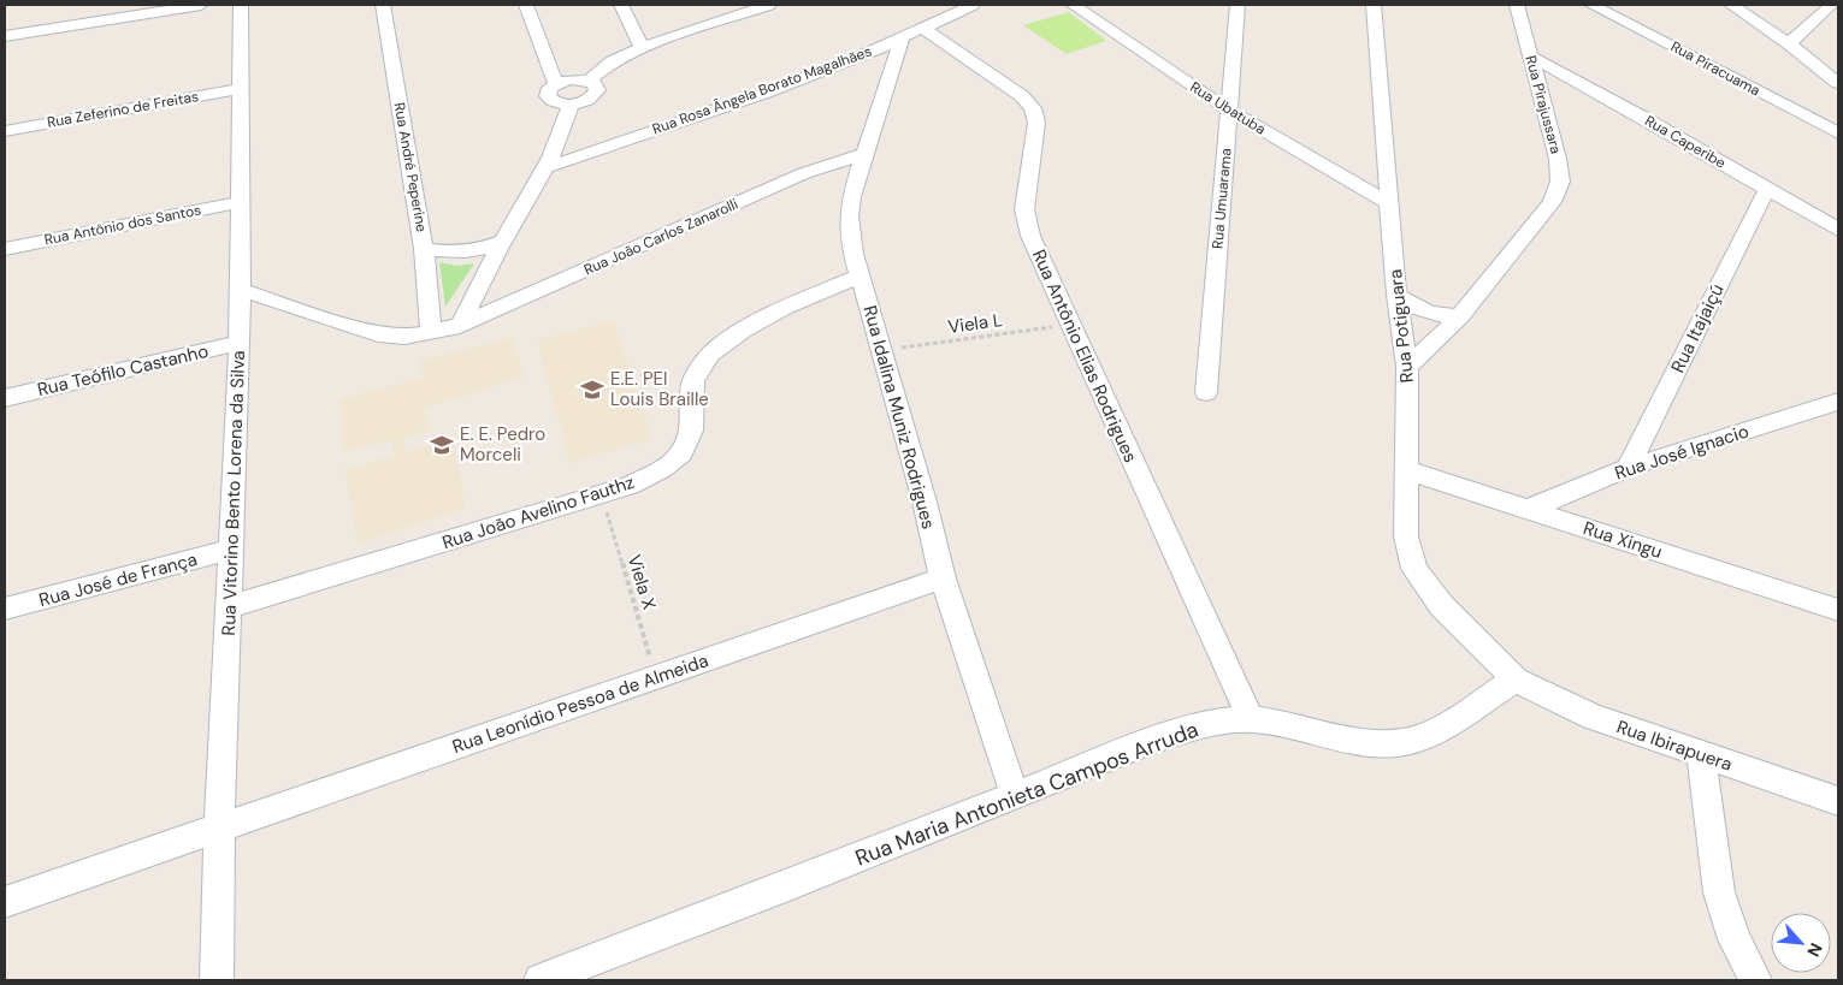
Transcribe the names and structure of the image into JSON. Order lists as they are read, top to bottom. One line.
{"streets":{"street":["Rua Piracuama","Rua Rosa Ângela Borato Magalhães","Rua Pirajussara","Rua Ubatuba","Rua Zeferino de Freitas","Rua Caperibe","Rua André Peperine","Rua Umuarama","Rua Antônio dos Santos","Rua João Carlos Zanarolli","Rua Potiguara","Rua Itajaiçú","Rua Antônio Elias Rodrigues","Rua Teófilo Castanho","Rua Idalina Muniz Rodrigues","Rua José Ignacio","Rua Vitorino Bento Lorena da Silva","Rua João Avelino Fauthz","Rua Xingu","Rua José de França","Rua Leonídio Pessoa de Almeida","Rua Ibirapuera","Rua Maria Antonieta Campos Arruda"],"path":["Viela L","Viela X"]},"crossings":[["Rua Rosa Ângela Borato Magalhães","Rua Antônio Elias Rodrigues"],["Rua Rosa Ângela Borato Magalhães","Rua Idalina Muniz Rodrigues"],["Rua Pirajussara","Rua Caperibe"],["Rua Pirajussara","Rua Potiguara"],["Rua Ubatuba","Rua Umuarama"],["Rua Ubatuba","Rua Potiguara"],["Rua Zeferino de Freitas","Rua Vitorino Bento Lorena da Silva"],["Rua Caperibe","Rua Itajaiçú"],["Rua André Peperine","Rua João Carlos Zanarolli"],["Rua Antônio dos Santos","Rua Vitorino Bento Lorena da Silva"],["Rua João Carlos Zanarolli","Rua Idalina Muniz Rodrigues"],["Rua João Carlos Zanarolli","Rua Vitorino Bento Lorena da Silva"],["Viela L","Rua Antônio Elias Rodrigues"],["Viela L","Rua Idalina Muniz Rodrigues"],["Rua Potiguara","Rua Xingu"],["Rua Potiguara","Rua Ibirapuera"],["Rua Potiguara","Rua Maria Antonieta Campos Arruda"],["Rua Itajaiçú","Rua José Ignacio"],["Rua Antônio Elias Rodrigues","Rua Idalina Muniz Rodrigues"],["Rua Antônio Elias Rodrigues","Rua Maria Antonieta Campos Arruda"],["Rua Teófilo Castanho","Rua Vitorino Bento Lorena da Silva"],["Rua Idalina Muniz Rodrigues","Rua João Avelino Fauthz"],["Rua Idalina Muniz Rodrigues","Rua Leonídio Pessoa de Almeida"],["Rua Idalina Muniz Rodrigues","Rua Maria Antonieta Campos Arruda"],["Rua José Ignacio","Rua Xingu"],["Rua Vitorino Bento Lorena da Silva","Rua João Avelino Fauthz"],["Rua Vitorino Bento Lorena da Silva","Rua José de França"],["Rua Vitorino Bento Lorena da Silva","Rua Leonídio Pessoa de Almeida"],["Rua João Avelino Fauthz","Viela X"],["Viela X","Rua Leonídio Pessoa de Almeida"],["Rua Ibirapuera","Rua Maria Antonieta Campos Arruda"]],"places":{"school or university":["E.E. PEI Louis Braille","E. E. Pedro Morceli"]},"north":"bottom right"}
